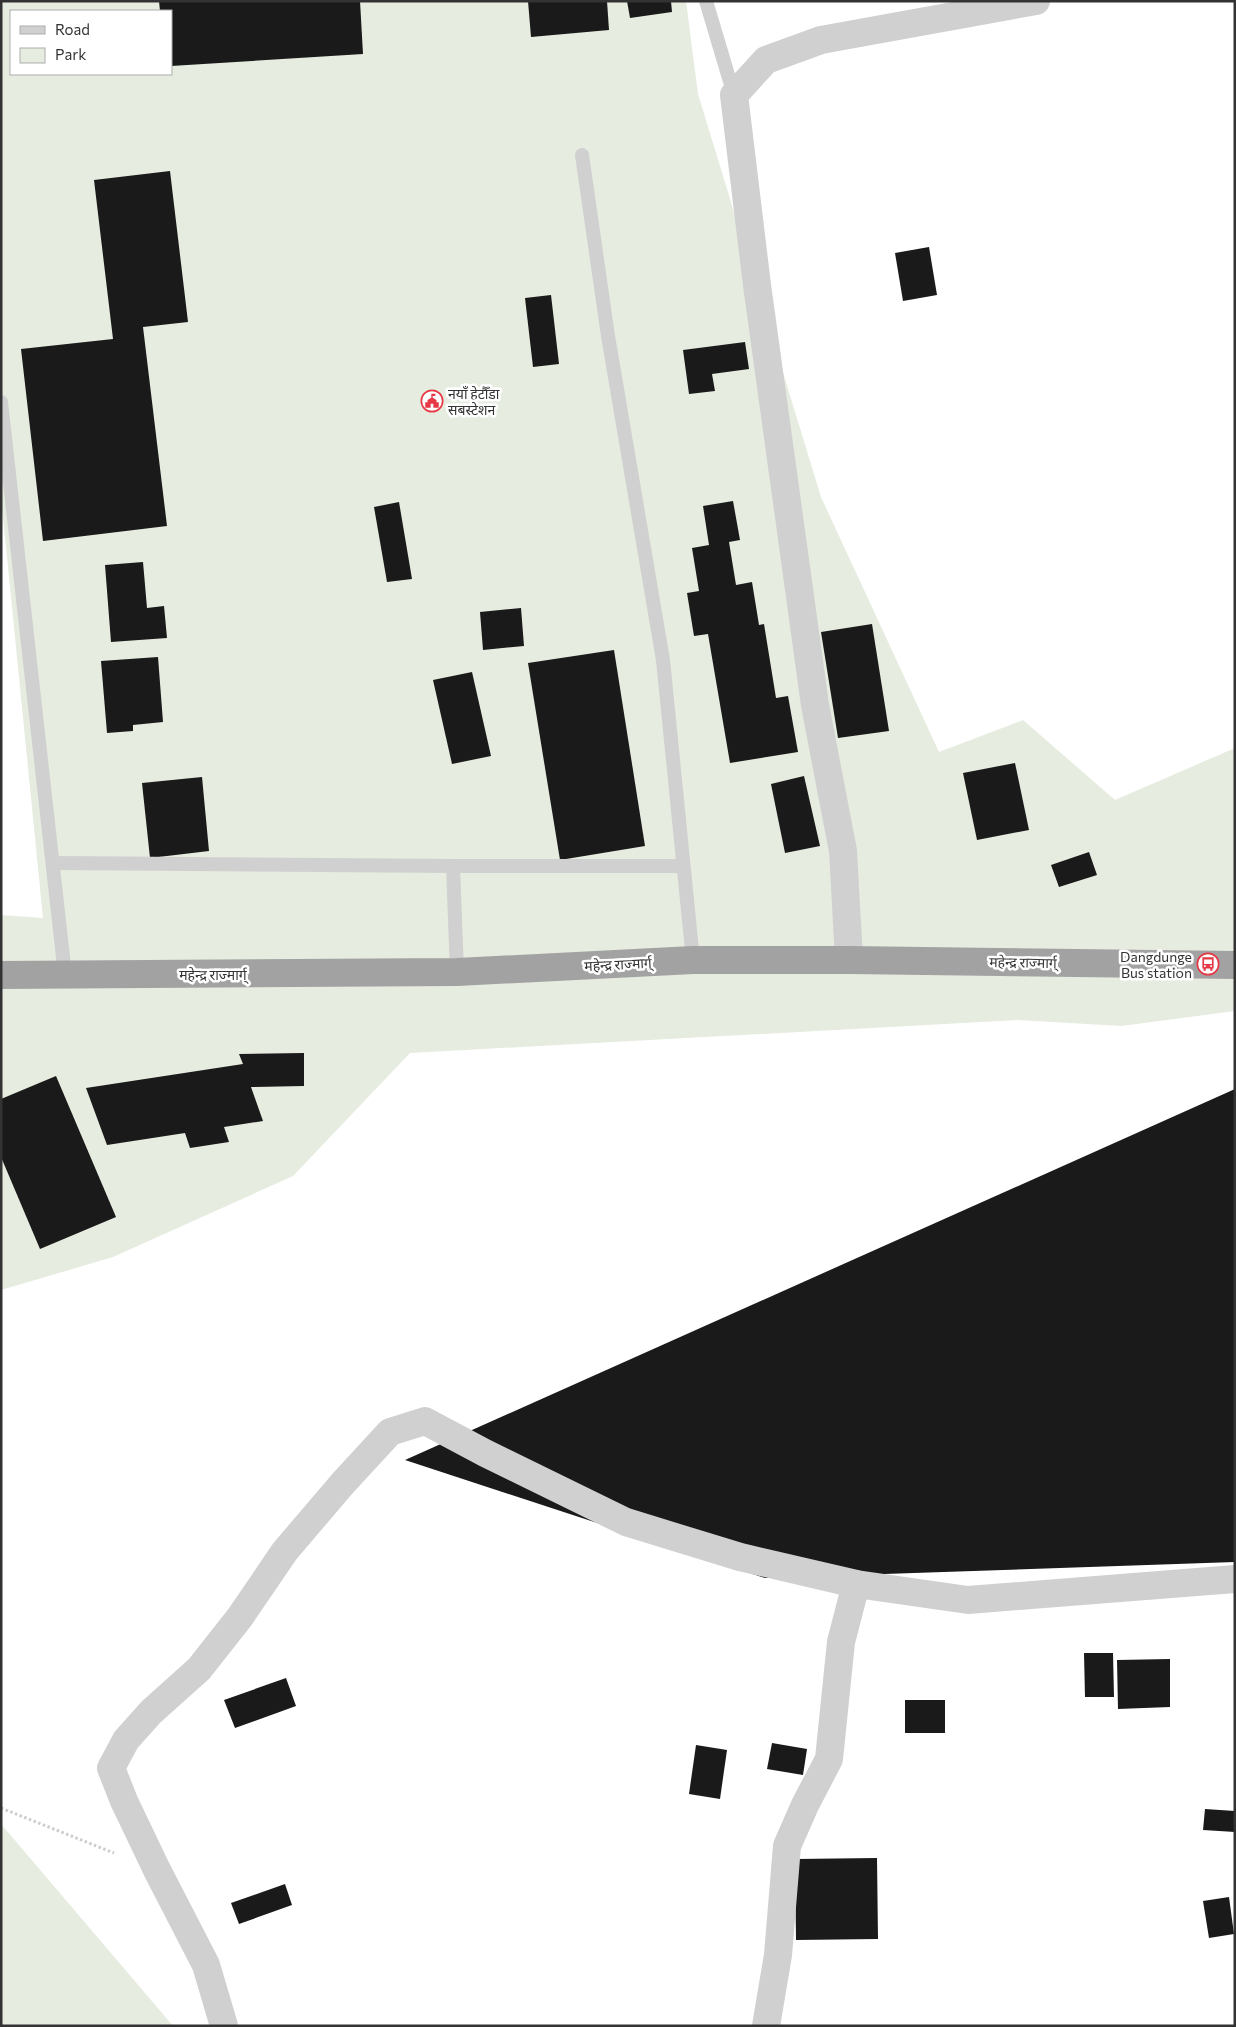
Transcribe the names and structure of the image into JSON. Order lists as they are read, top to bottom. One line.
{"streets":{"highway":["महेन्द्र राज्मार्ग्"]},"places":{"public building":["नयाँ हेटौँडा सबस्टेशन"],"bus stop":["Dangdunge Bus station"]},"legend":["Road","Park"]}
